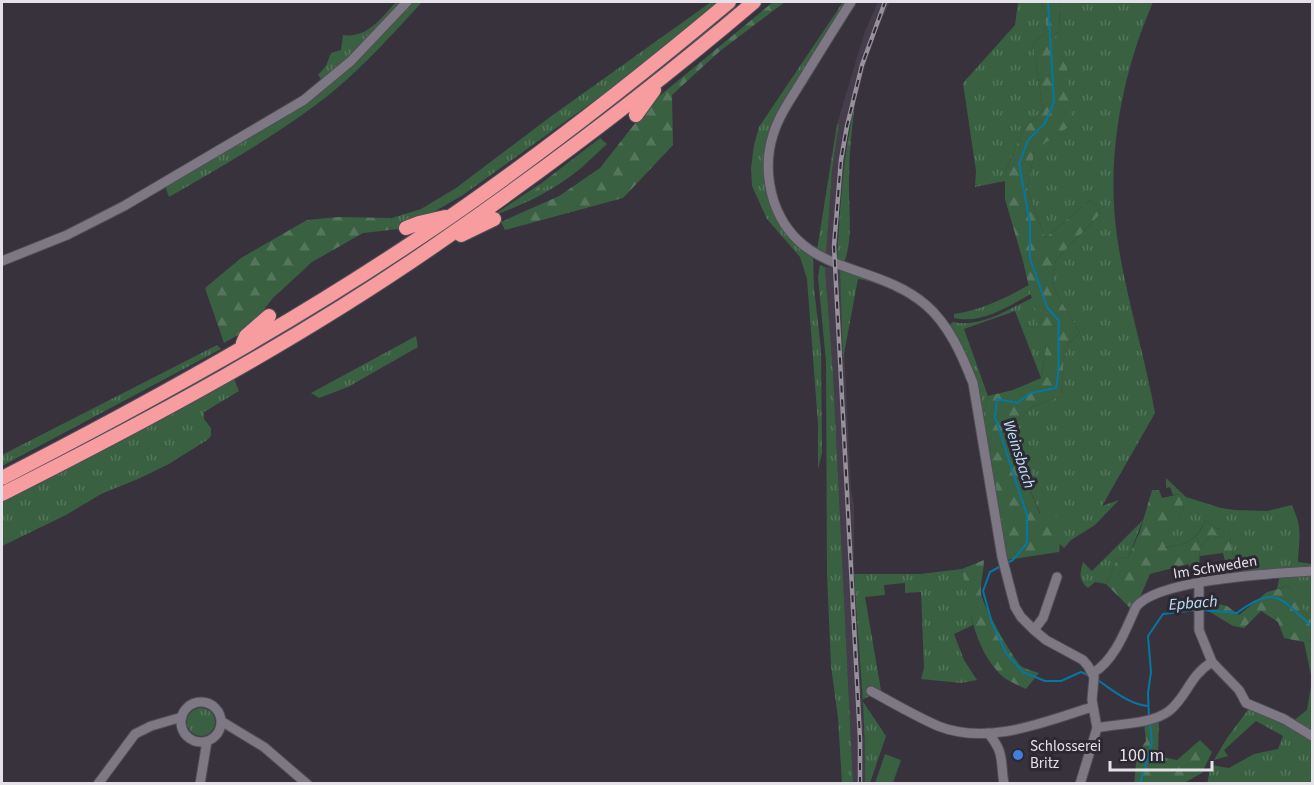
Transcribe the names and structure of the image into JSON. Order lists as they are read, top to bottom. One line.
{"streets":{"street":["Im Schweden"]},"water":["Weinsbach","Epbach"],"places":["Schlosserei Britz"],"scale_bar":"100 m"}
